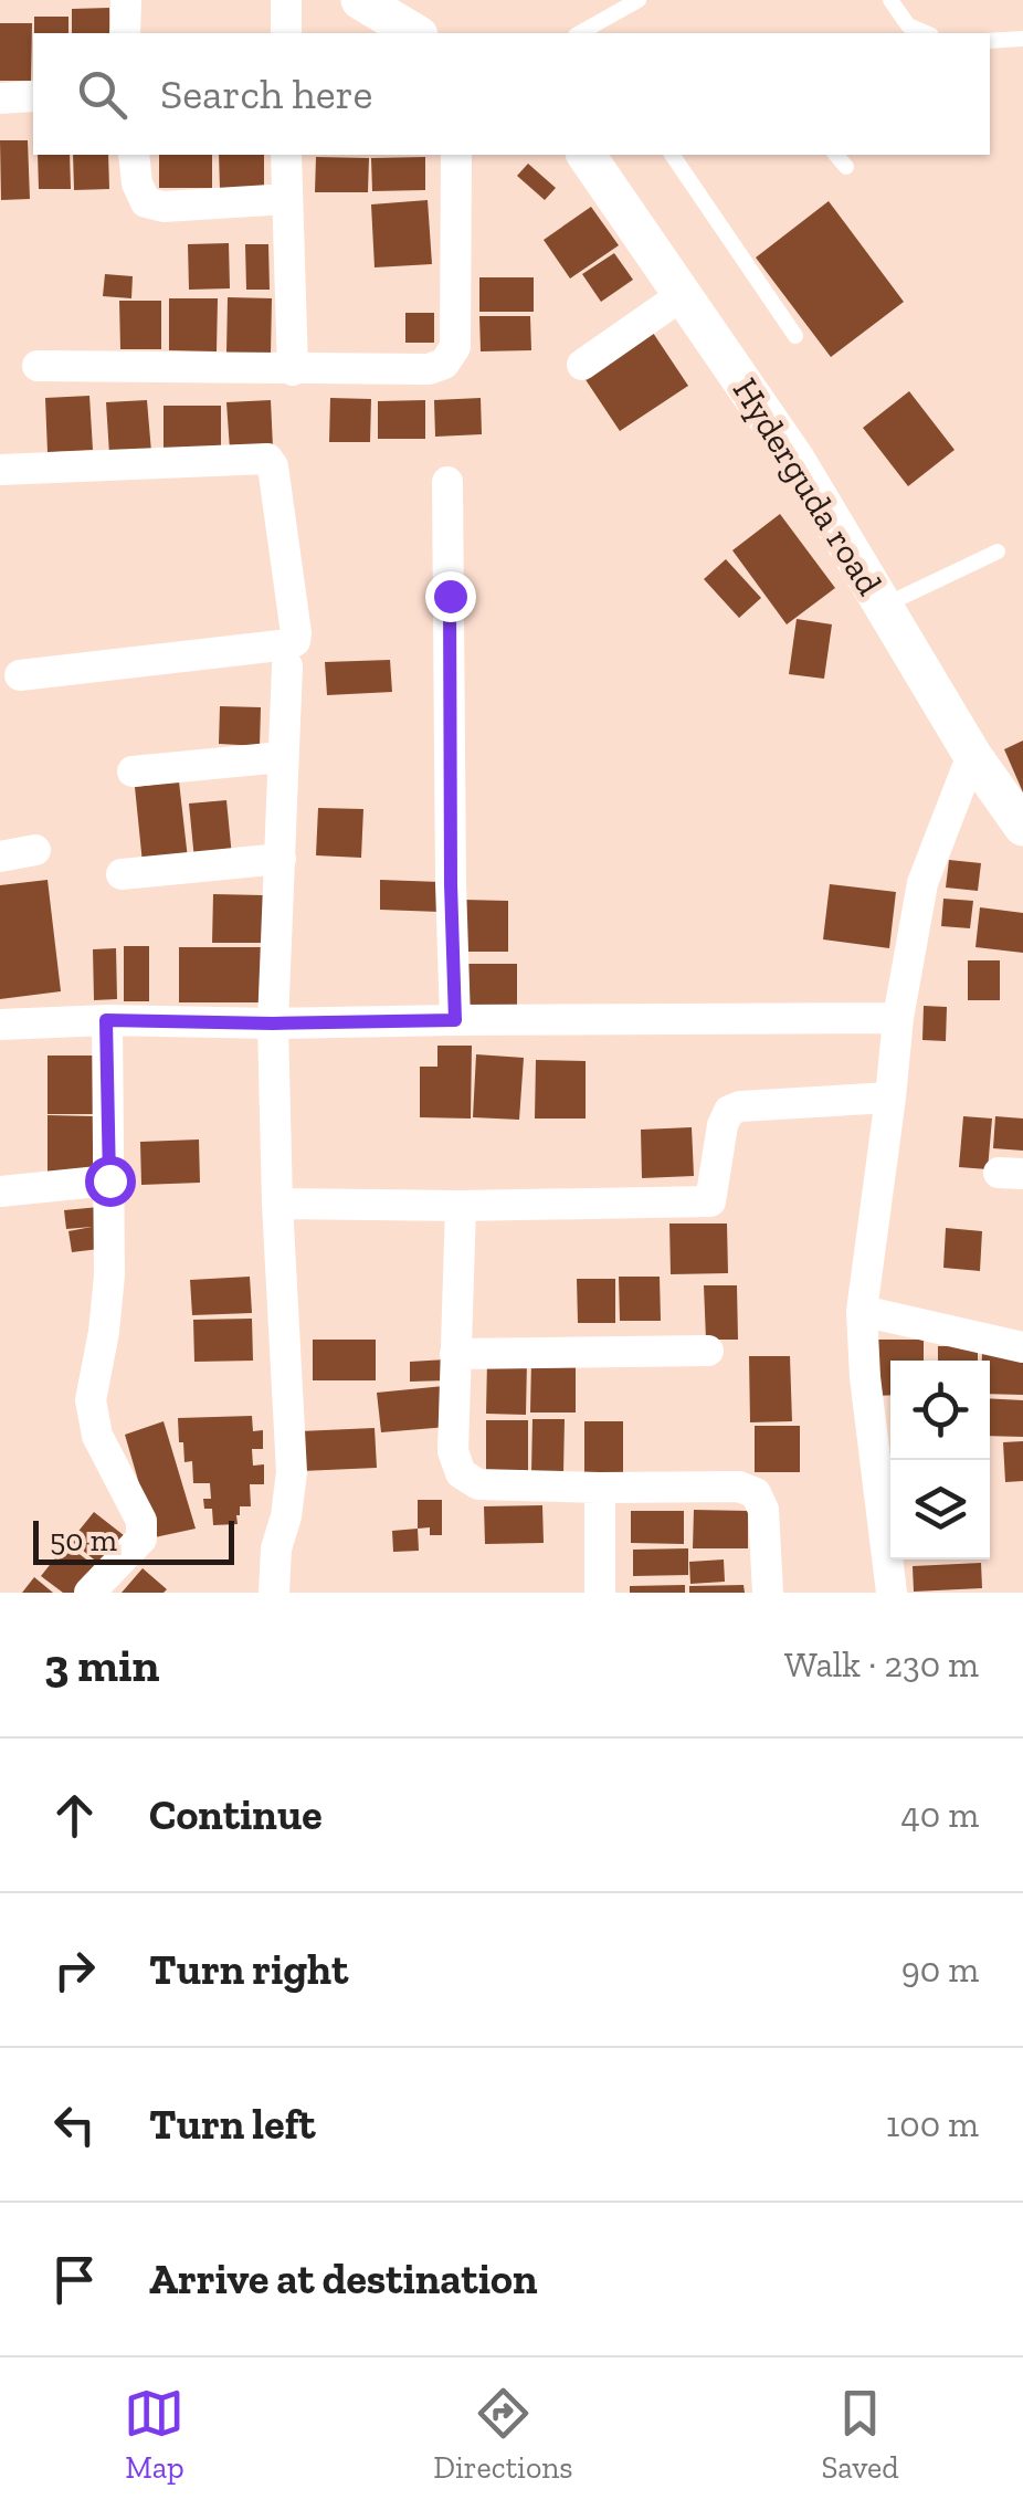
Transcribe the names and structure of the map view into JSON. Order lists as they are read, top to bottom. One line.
{"streets":{"street":["Hyderguda road"]},"scale_bar":"50 m","page":{"search":"Search here","scale":"50 m","heading":["3 min","Walk · 230 m"],"list":[["Continue","40 m"],["Turn right","90 m"],["Turn left","100 m"],"Arrive at destination"],"nav":["Map","Directions","Saved"]}}
